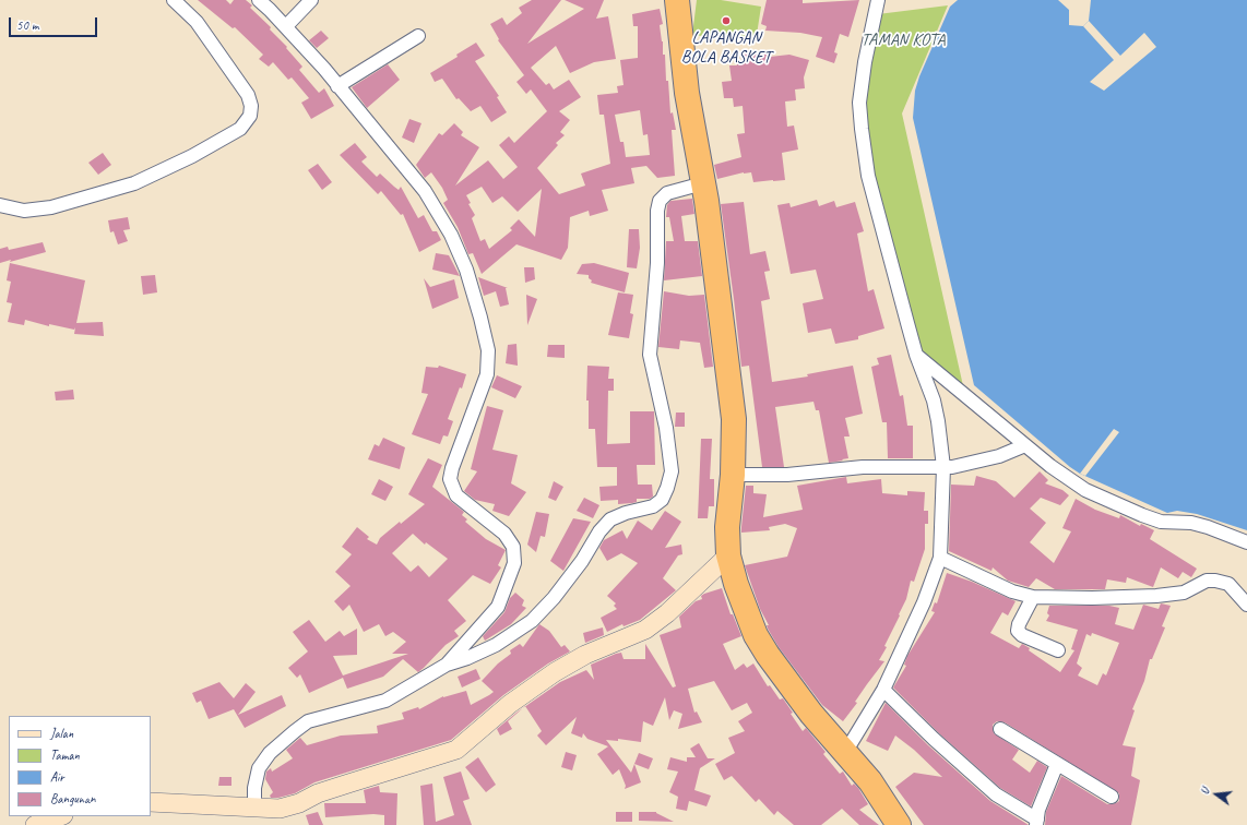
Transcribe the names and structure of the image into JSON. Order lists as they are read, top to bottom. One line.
{"parks":["TAMAN KOTA"],"places":["LAPANGAN BOLA BASKET"],"legend":["Jalan","Taman","Air","Bangunan"],"scale_bar":"50 m","north":"left"}
